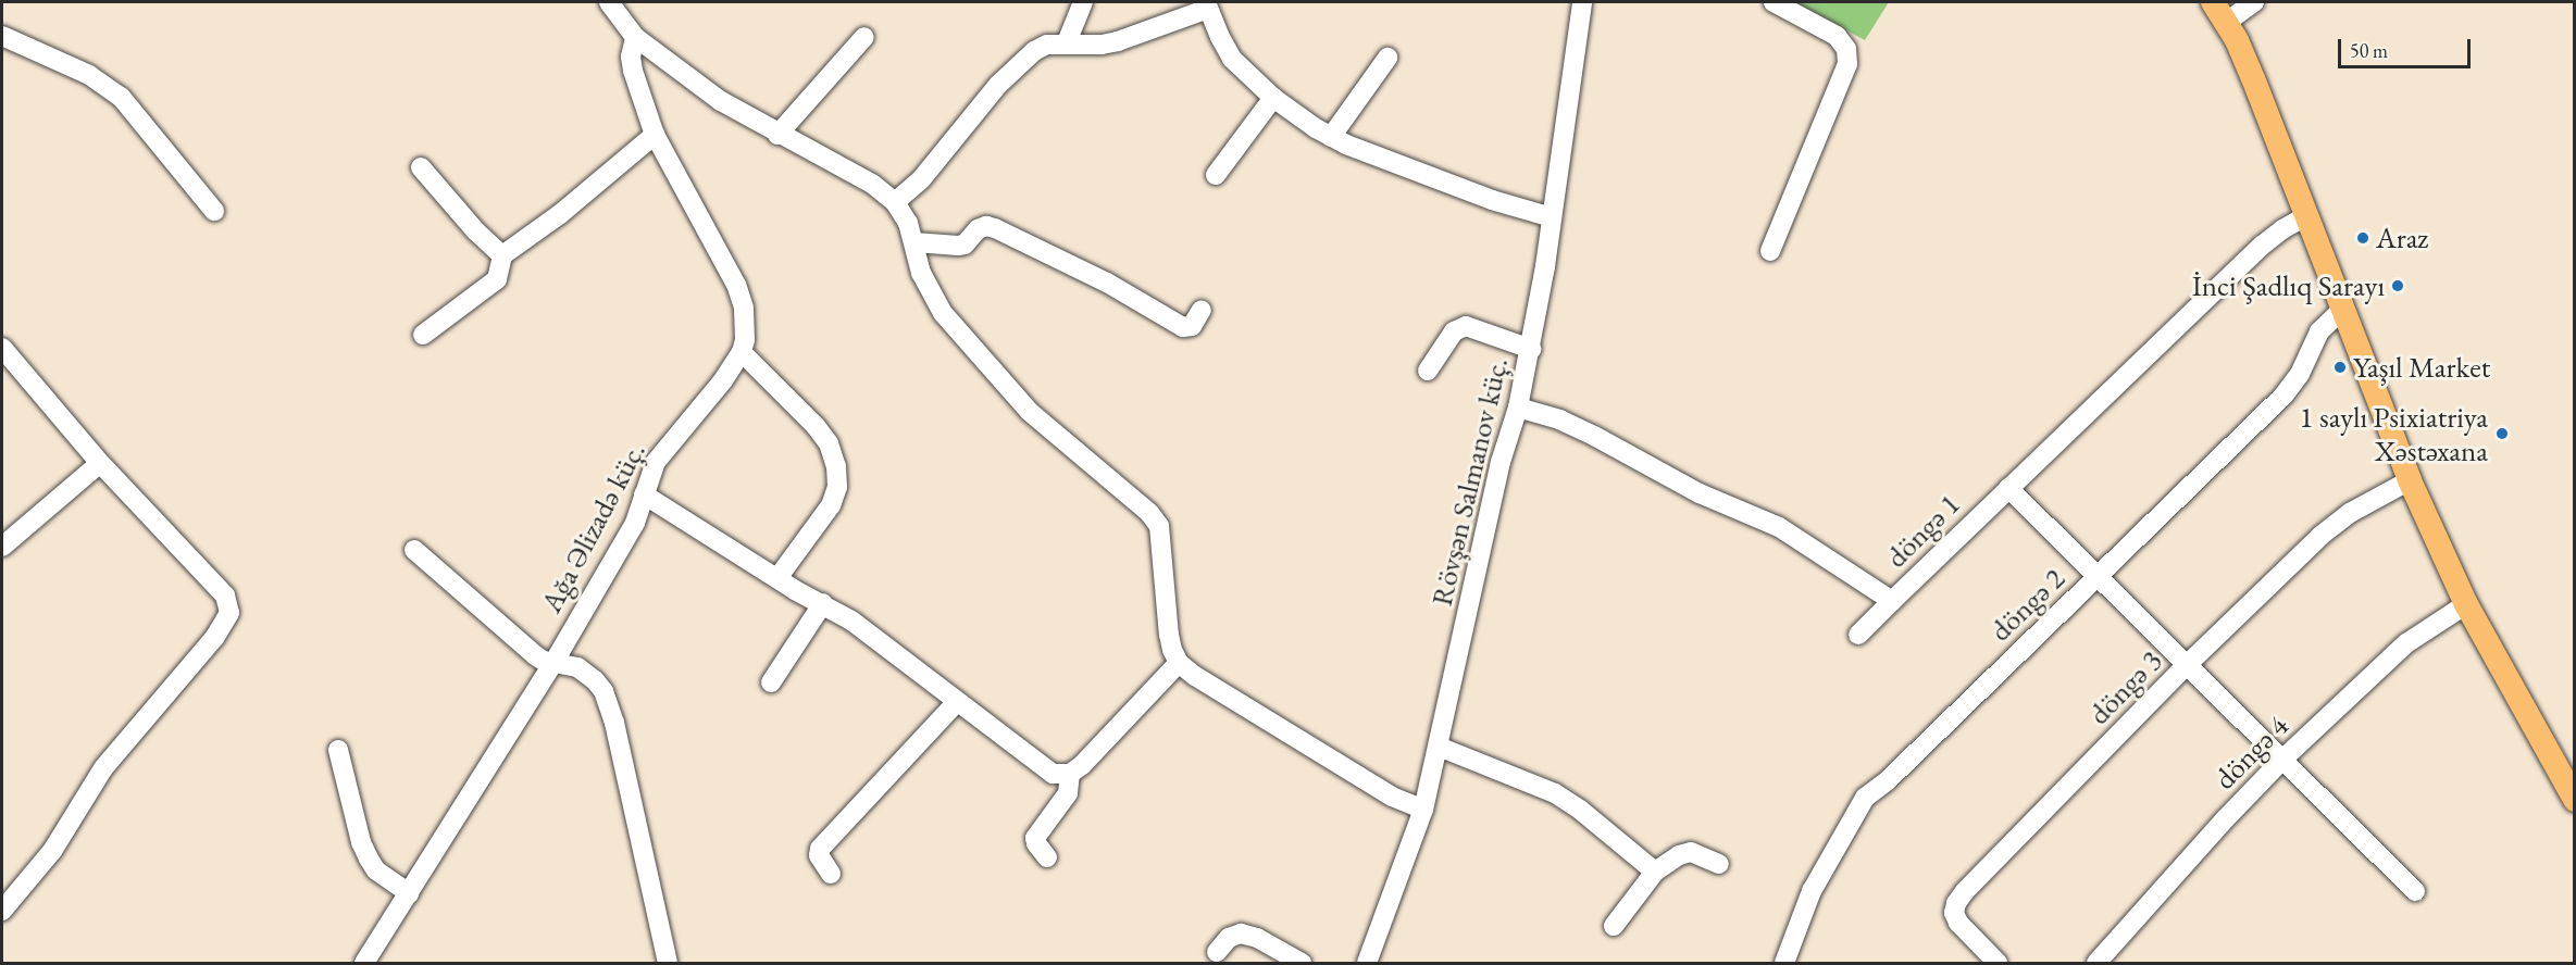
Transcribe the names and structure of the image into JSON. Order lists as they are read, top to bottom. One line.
{"streets":{"street":["Rövşən Salmanov küç.","Ağa Əlizadə küç.","döngə 1","döngə 2","döngə 3","döngə 4"]},"crossings":[["Rövşən Salmanov küç.","döngə 1"]],"places":["Araz","İnci Şadlıq Sarayı","Yaşıl Market","1 saylı Psixiatriya Xəstəxana"],"scale_bar":"50 m"}
